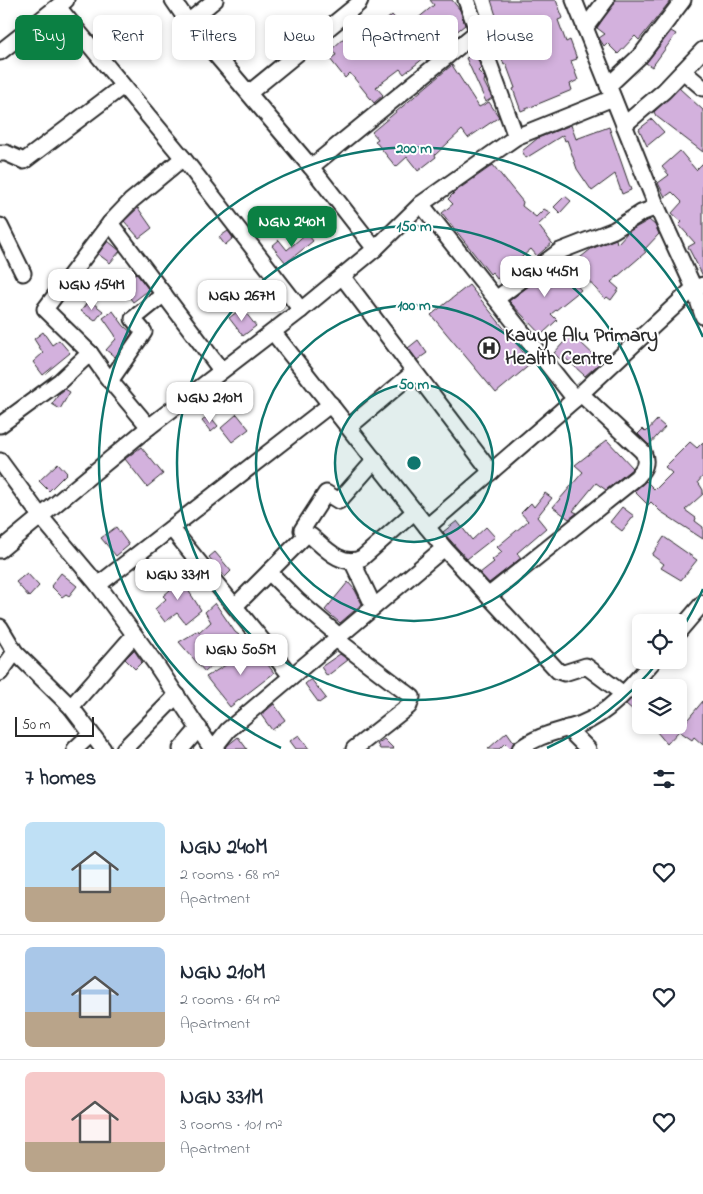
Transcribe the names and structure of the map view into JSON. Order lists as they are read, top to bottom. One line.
{"places":{"hospital":["Kauye Alu Primary Health Centre"]},"scale_bar":"50 m","page":{"chip":["Buy","Rent","Filters","New","Apartment","House"],"price":["NGN 240M","NGN 445M","NGN 154M","NGN 267M","NGN 210M","NGN 331M","NGN 505M"],"scale":"50 m","heading":"7 homes","list":[{"name":"NGN 240M","note":"2 rooms · 68 m² · Apartment"},{"name":"NGN 210M","note":"2 rooms · 64 m² · Apartment"},{"name":"NGN 331M","note":"3 rooms · 101 m² · Apartment"}]},"rings":["200 m","150 m","100 m","50 m"]}
